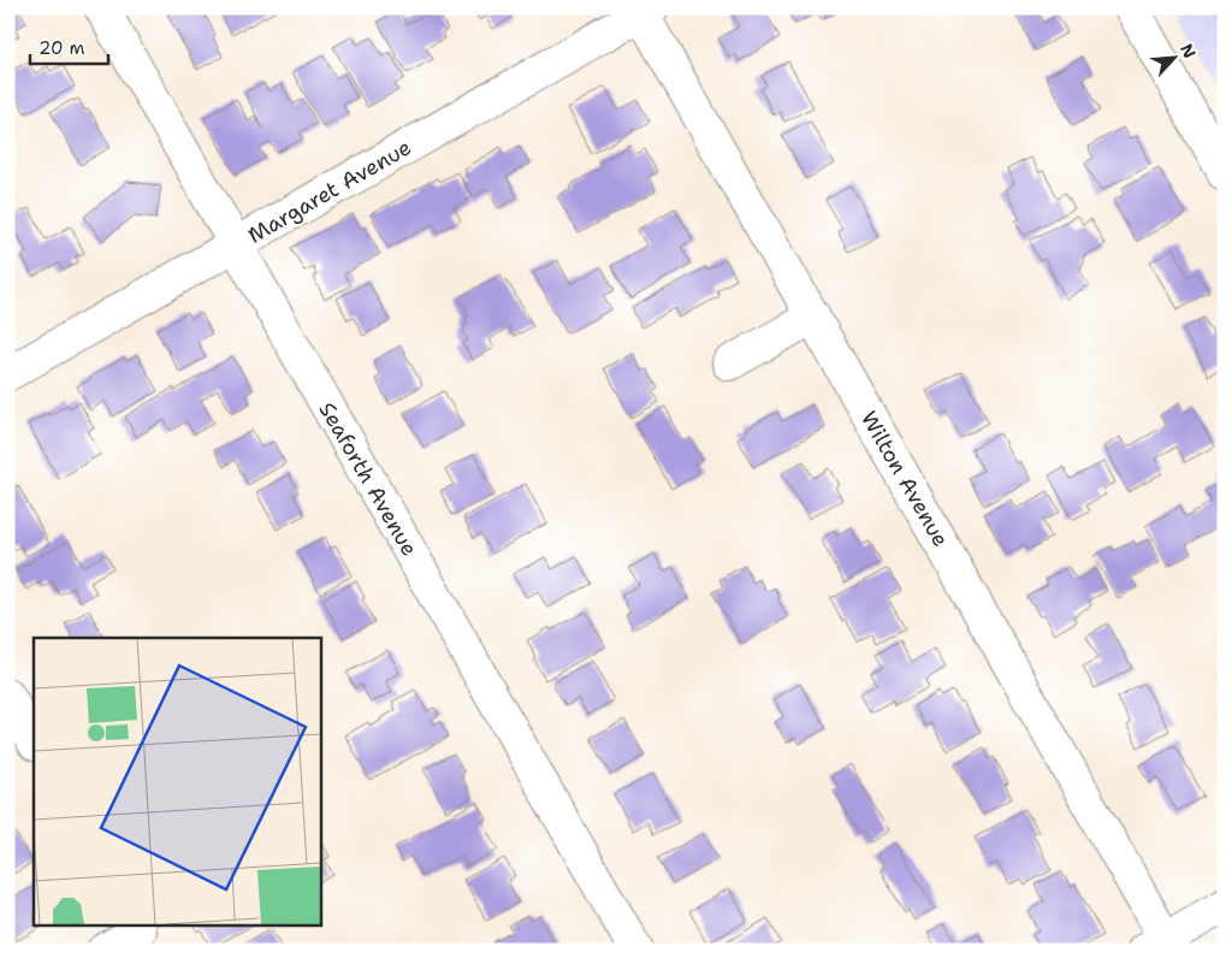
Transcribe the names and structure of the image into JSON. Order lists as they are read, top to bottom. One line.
{"streets":{"street":["Margaret Avenue","Seaforth Avenue","Wilton Avenue"]},"crossings":[["Margaret Avenue","Seaforth Avenue"],["Margaret Avenue","Wilton Avenue"]],"scale_bar":"20 m","north":"top right"}
